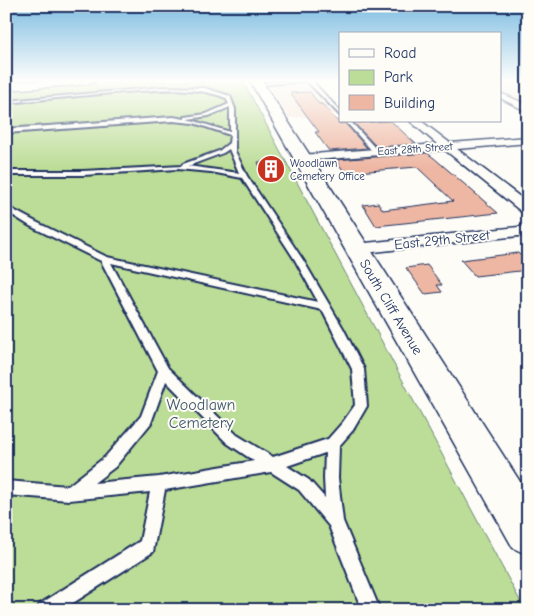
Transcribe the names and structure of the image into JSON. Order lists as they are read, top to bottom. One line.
{"streets":{"main road":["South Cliff Avenue"],"street":["East 28th Street","East 29th Street"]},"crossings":[["East 28th Street","South Cliff Avenue"],["East 29th Street","South Cliff Avenue"]],"parks":["Woodlawn Cemetery"],"places":{"building":["Woodlawn Cemetery Office"]},"legend":["Road","Park","Building"]}
